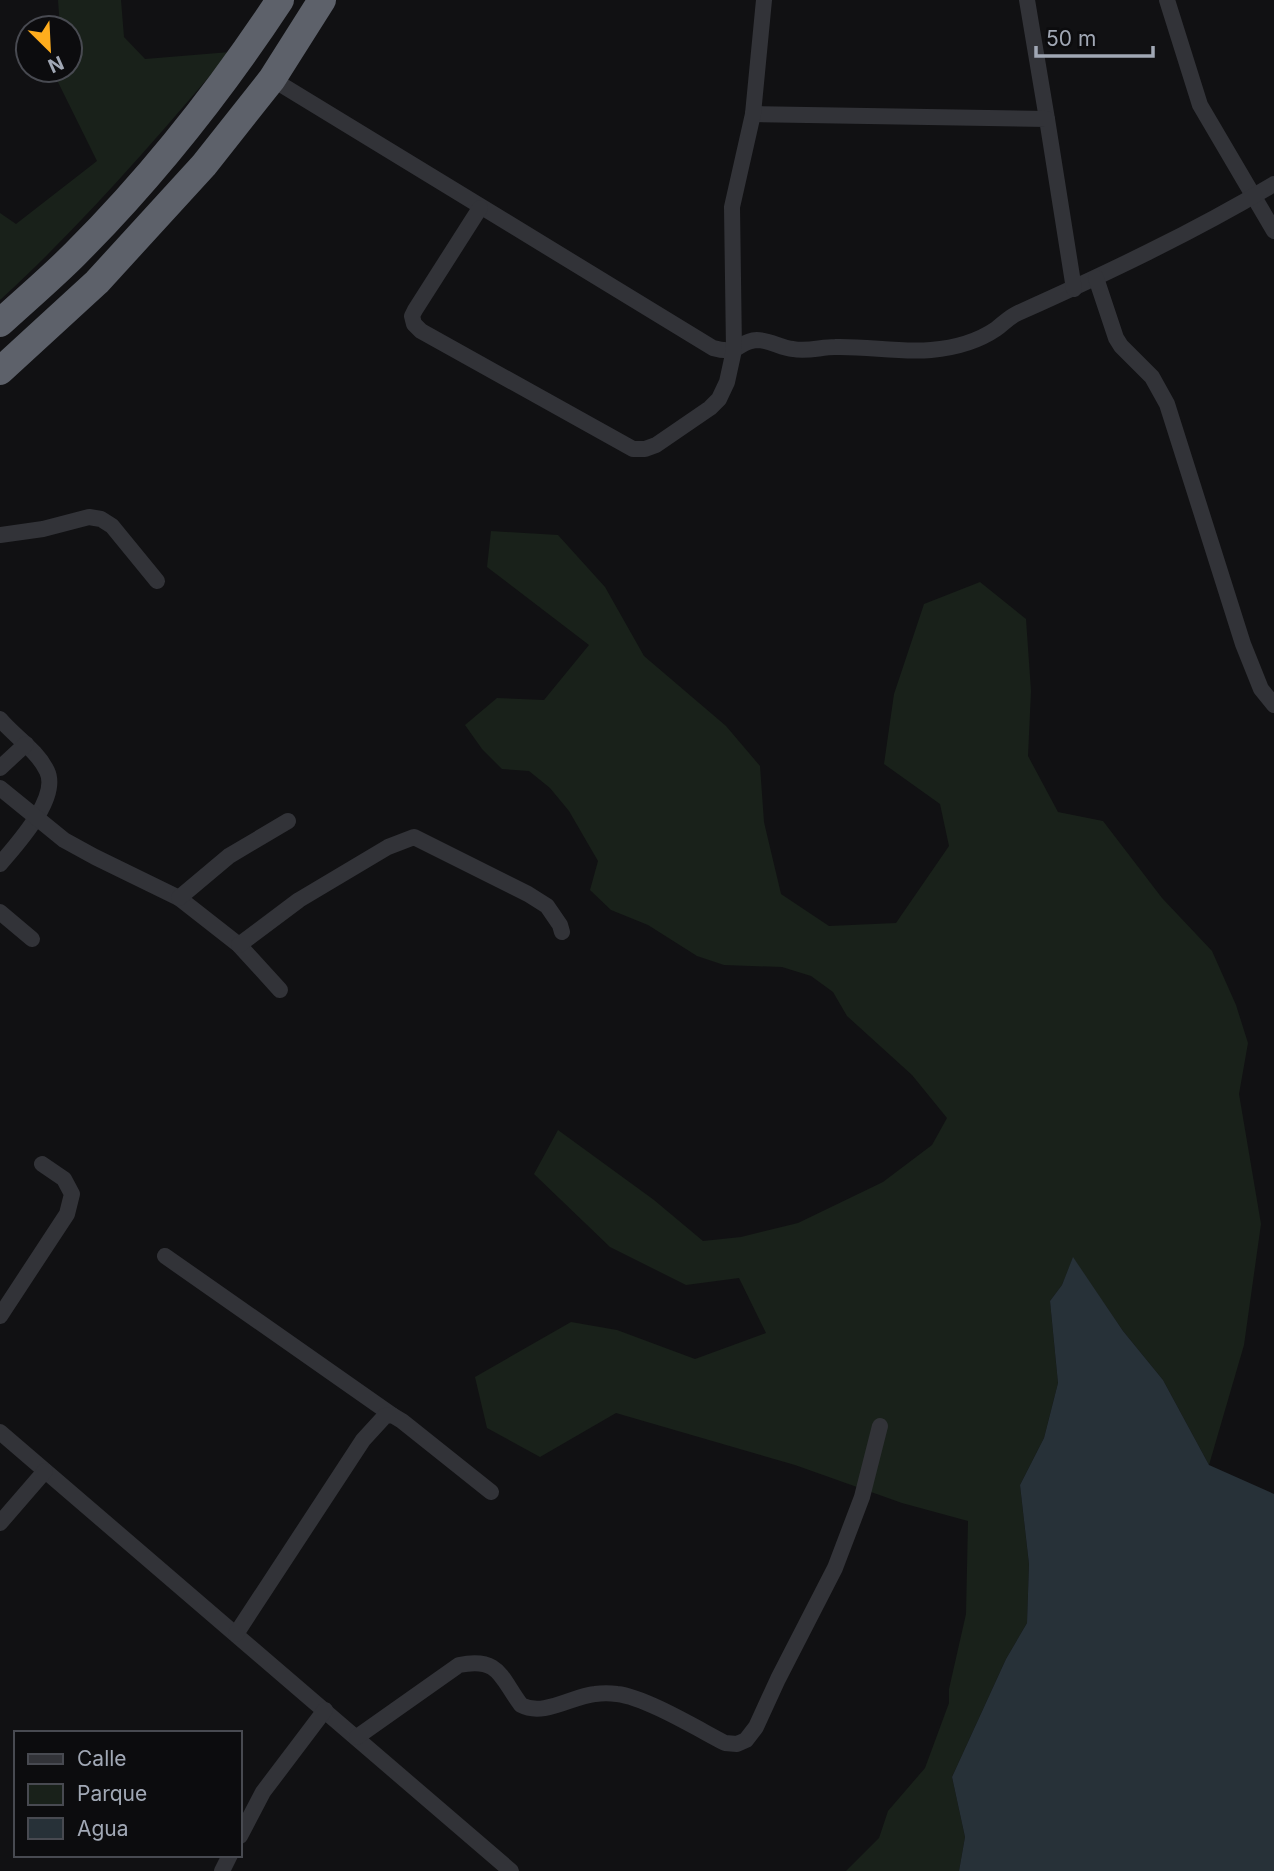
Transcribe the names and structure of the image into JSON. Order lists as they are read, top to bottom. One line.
{"legend":["Calle","Parque","Agua"],"scale_bar":"50 m","north":"bottom right"}
